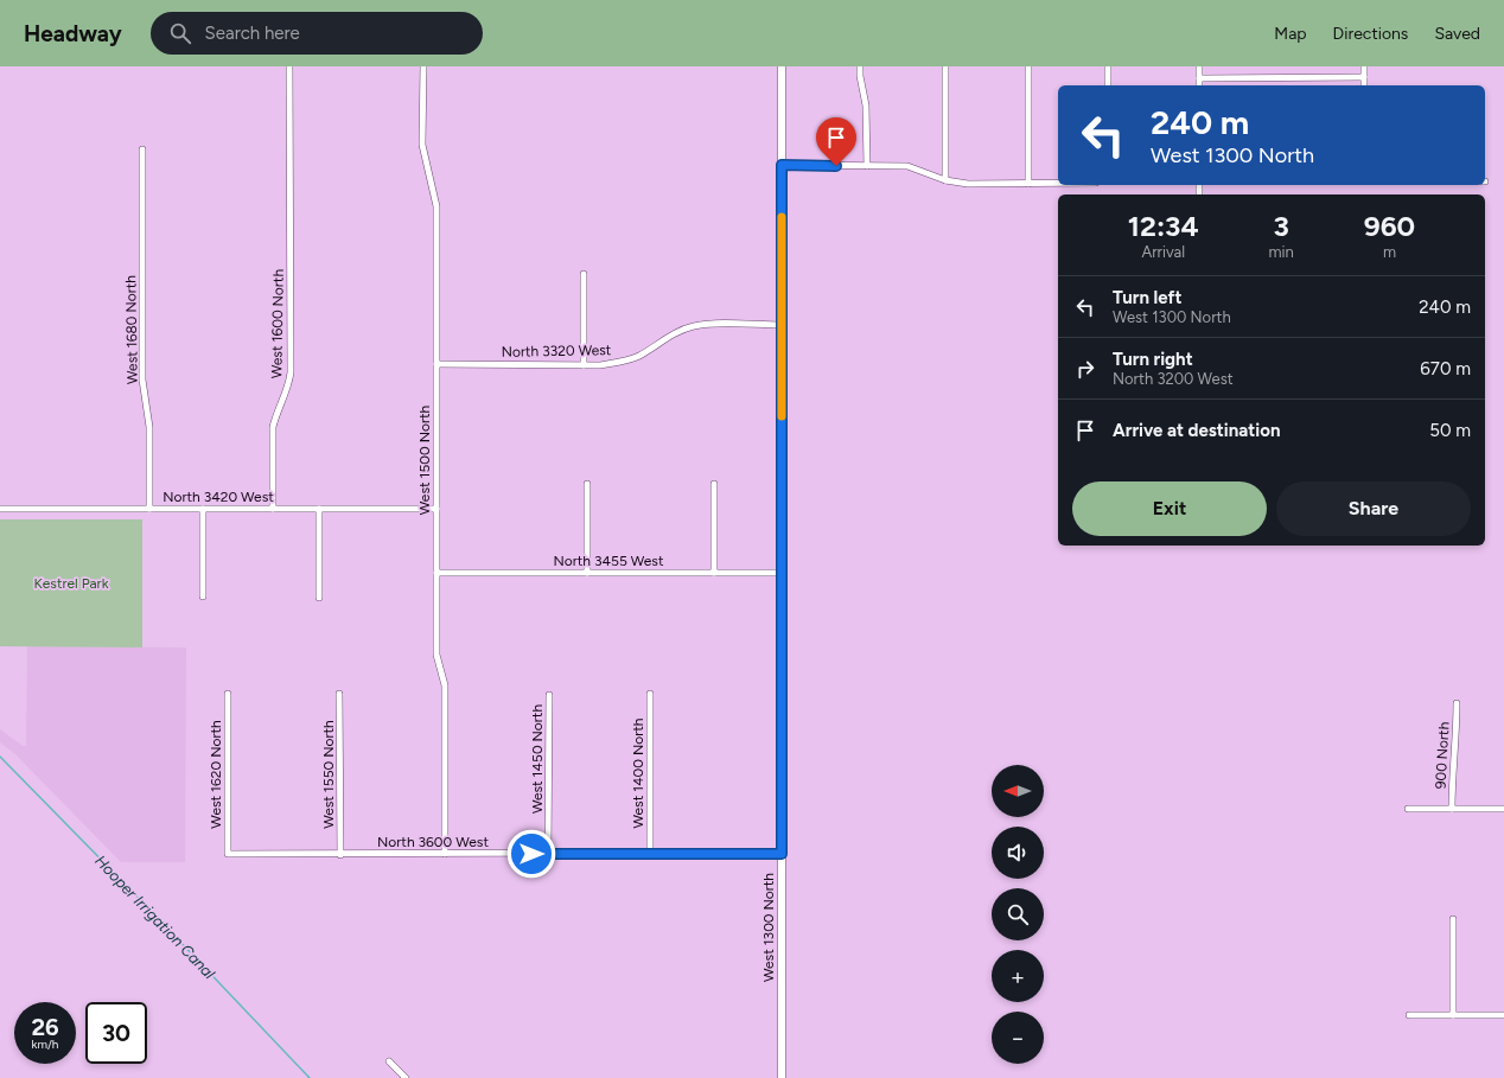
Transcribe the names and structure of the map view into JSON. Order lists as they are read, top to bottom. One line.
{"streets":{"street":["West 1600 North","West 1680 North","North 3320 West","West 1500 North","North 3420 West","North 3455 West","900 North","West 1450 North","West 1400 North","West 1620 North","West 1550 North","North 3600 West","West 1300 North"]},"crossings":[["West 1600 North","North 3420 West"],["West 1680 North","North 3420 West"],["North 3320 West","West 1500 North"],["North 3320 West","West 1300 North"],["West 1500 North","North 3420 West"],["West 1500 North","North 3455 West"],["West 1500 North","North 3600 West"],["North 3455 West","West 1300 North"],["West 1450 North","North 3600 West"],["West 1400 North","North 3600 West"],["West 1620 North","North 3600 West"],["West 1550 North","North 3600 West"],["North 3600 West","West 1300 North"]],"water":["Hooper Irrigation Canal"],"parks":["Kestrel Park"],"north":"left","page":{"header":"Headway","search":"Search here","nav":["Map","Directions","Saved"],"turn":["240 m","West 1300 North"],"eta":["12:34","Arrival","3","min","960","m"],"list":[{"name":"Turn left","note":"West 1300 North","value":"240 m"},{"name":"Turn right","note":"North 3200 West","value":"670 m"},{"name":"Arrive at destination","value":"50 m"}],"buttons":["Exit","Share"],"map_buttons":["+","−"],"speed":"26 km/h","limit":"30"}}
